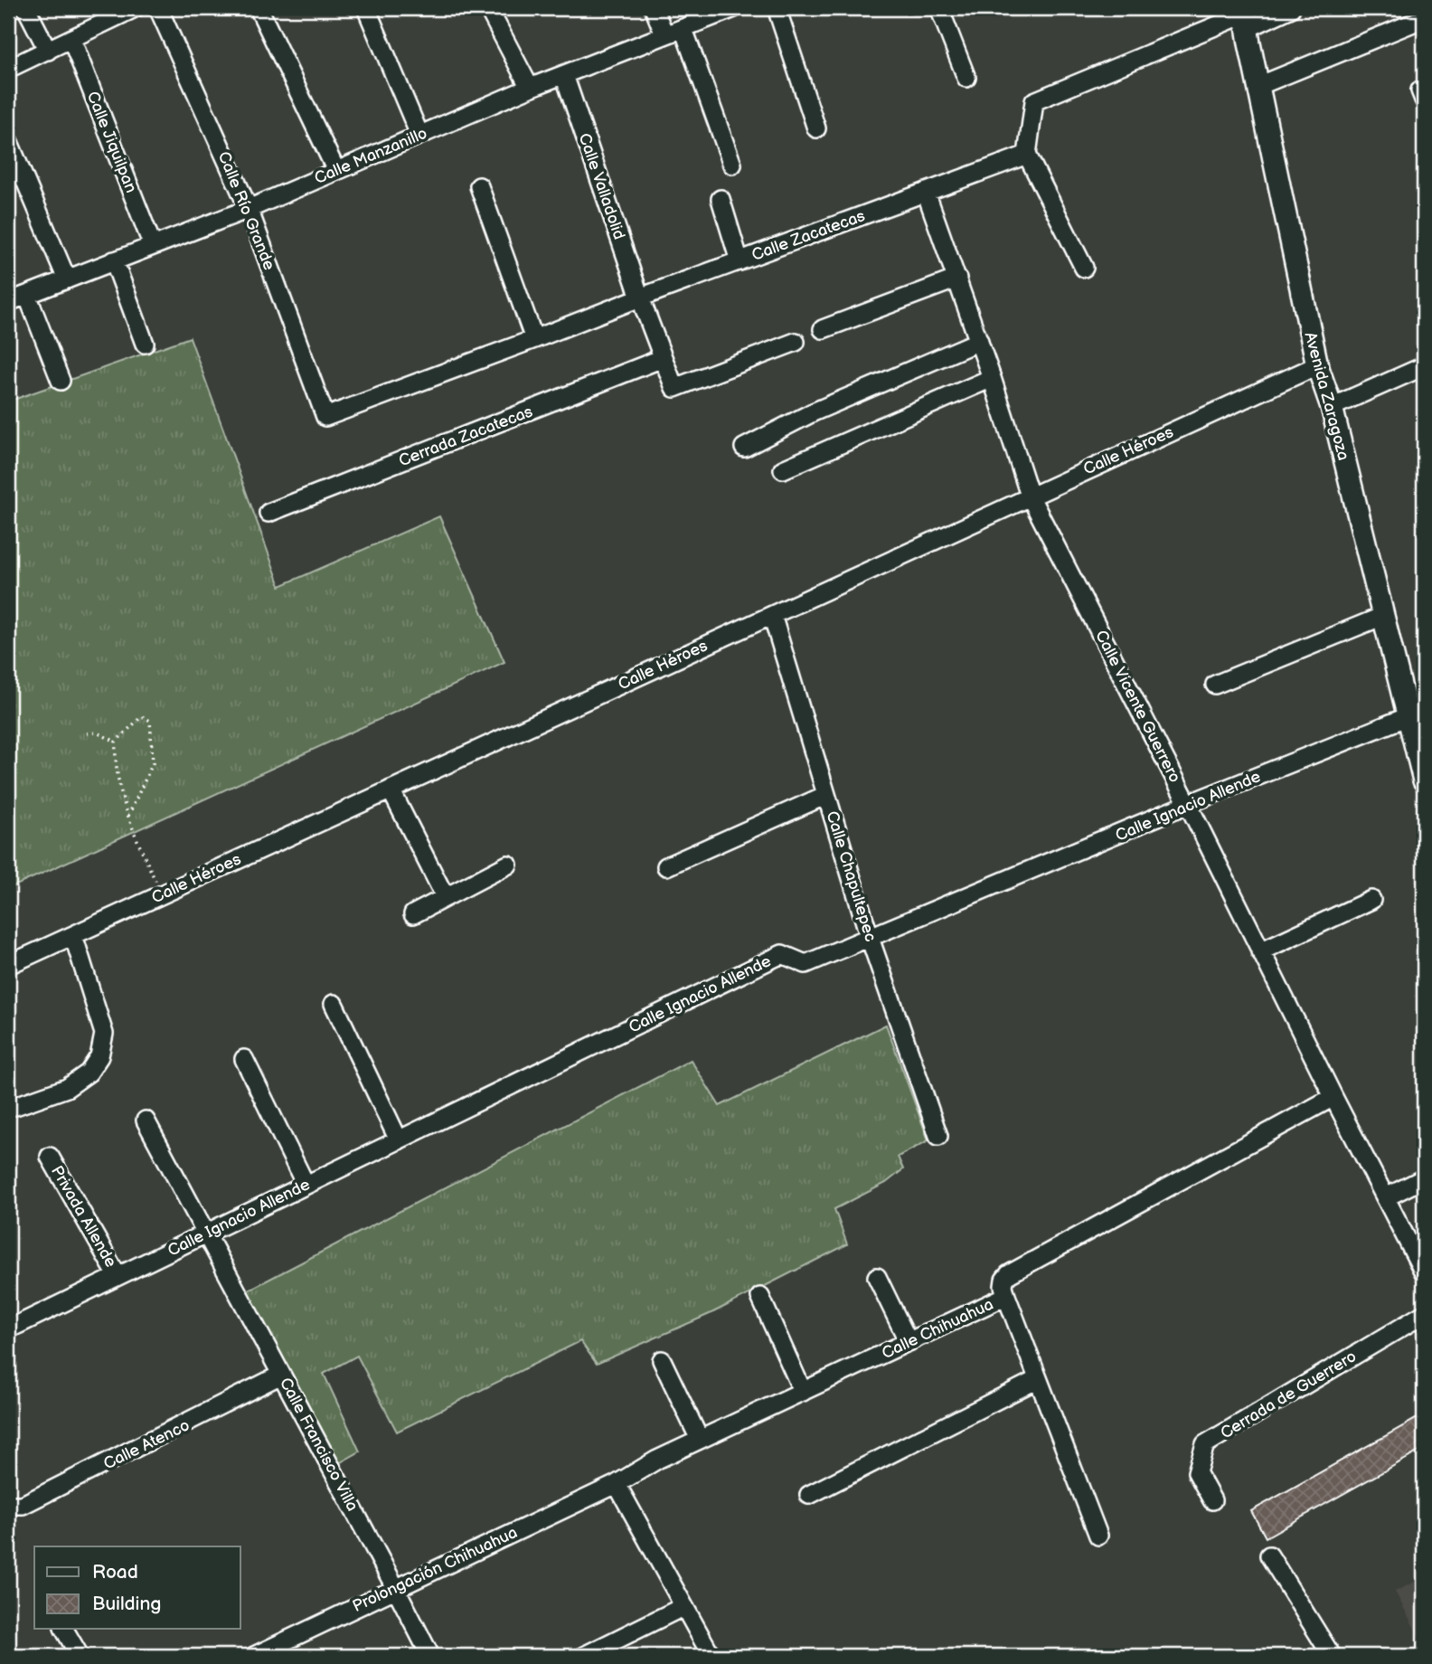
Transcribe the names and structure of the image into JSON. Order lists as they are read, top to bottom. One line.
{"streets":{"main road":["Avenida Zaragoza"],"street":["Calle Jiquilpan","Calle Manzanillo","Calle Valladolid","Calle Río Grande","Calle Zacatecas","Cerrada Zacatecas","Calle Héroes","Calle Vicente Guerrero","Calle Ignacio Allende","Calle Chapultepec","Privada Allende","Calle Chihuahua","Cerrada de Guerrero","Calle Atenco","Calle Francisco Villa","Prolongación Chihuahua"]},"crossings":[["Calle Jiquilpan","Calle Manzanillo"],["Calle Manzanillo","Calle Valladolid"],["Calle Manzanillo","Calle Río Grande"],["Calle Valladolid","Calle Zacatecas"],["Calle Río Grande","Calle Zacatecas"],["Calle Zacatecas","Calle Vicente Guerrero"],["Avenida Zaragoza","Calle Héroes"],["Avenida Zaragoza","Calle Ignacio Allende"],["Calle Héroes","Calle Vicente Guerrero"],["Calle Héroes","Calle Chapultepec"],["Calle Vicente Guerrero","Calle Ignacio Allende"],["Calle Vicente Guerrero","Calle Chihuahua"],["Calle Ignacio Allende","Calle Chapultepec"],["Calle Ignacio Allende","Privada Allende"],["Calle Ignacio Allende","Calle Francisco Villa"],["Calle Chihuahua","Prolongación Chihuahua"],["Calle Atenco","Calle Francisco Villa"],["Calle Francisco Villa","Prolongación Chihuahua"]],"legend":["Road","Building"]}
